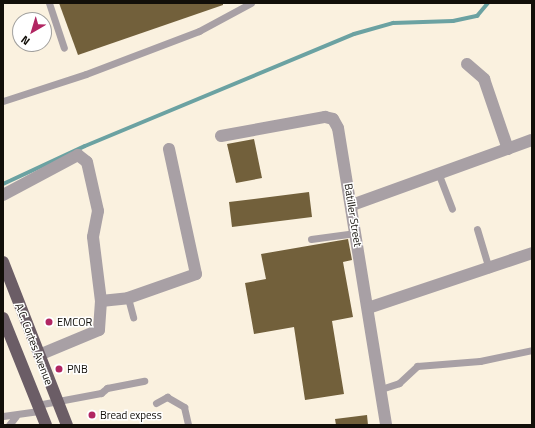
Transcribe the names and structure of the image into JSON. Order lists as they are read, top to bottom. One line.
{"streets":{"main road":["A.C. Cortes Avenue"],"street":["Batiller Street"]},"places":["EMCOR","PNB","Bread expess"],"north":"bottom left"}
